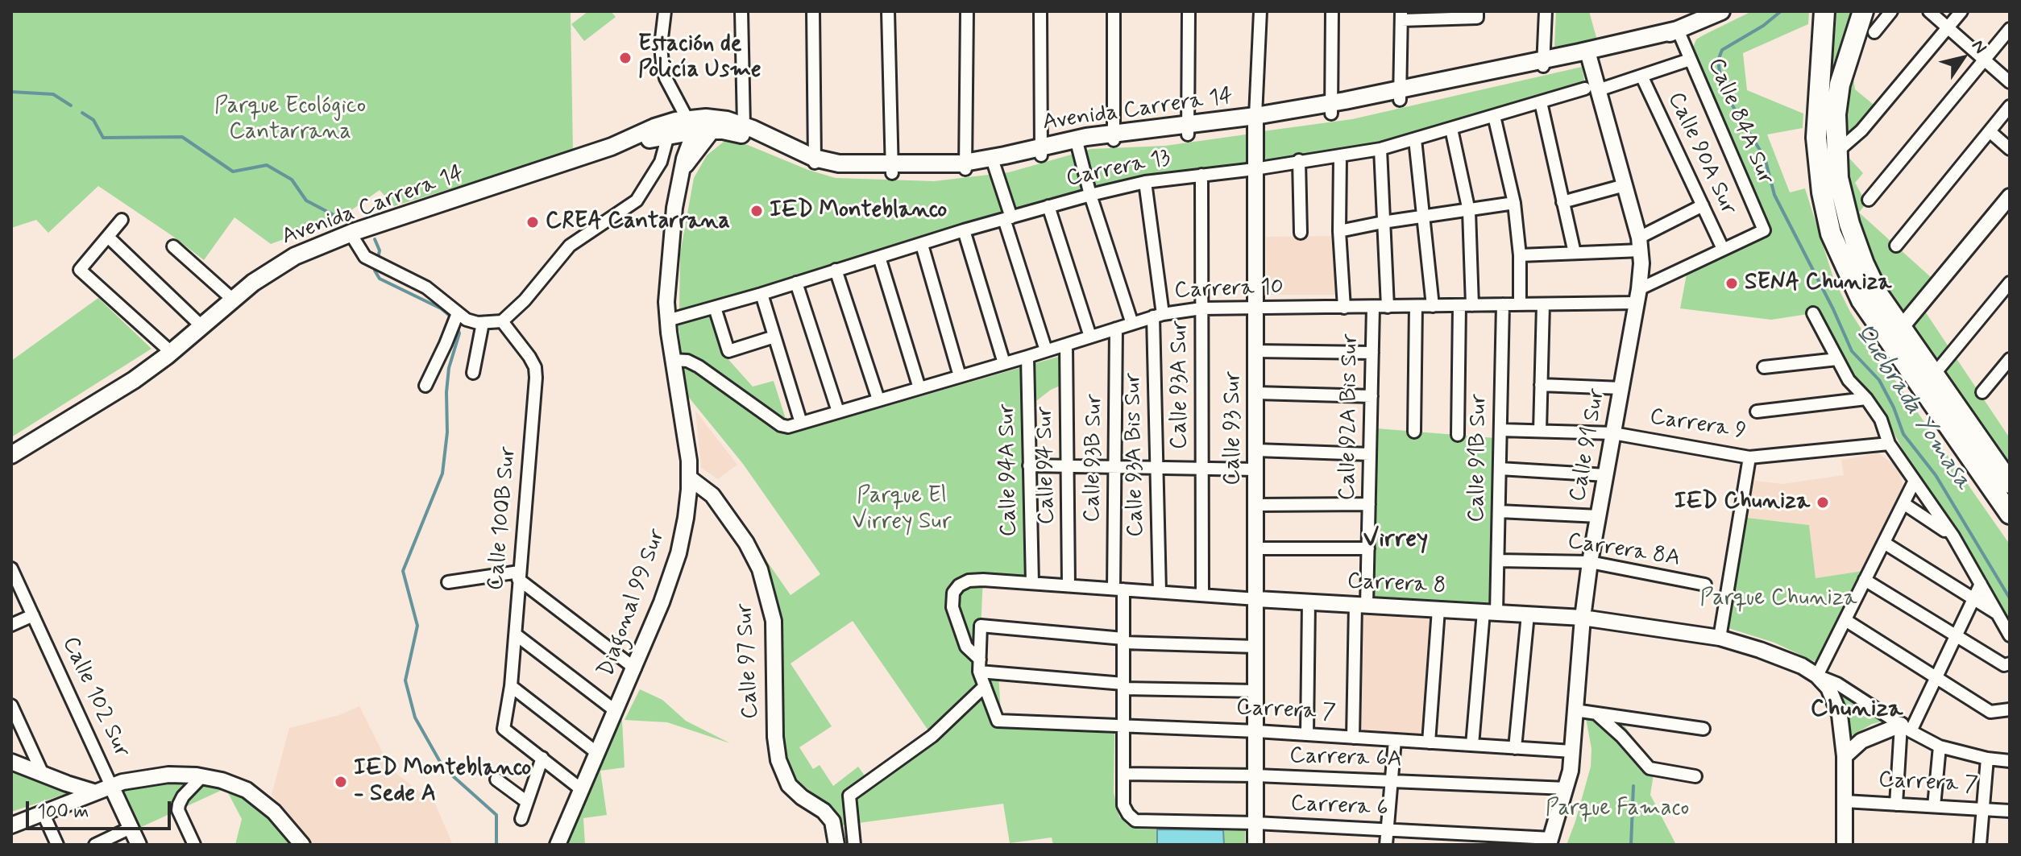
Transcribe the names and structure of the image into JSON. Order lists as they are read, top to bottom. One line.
{"streets":{"main road":["Avenida Carrera 14"],"street":["Calle 84A Sur","Calle 90A Sur","Carrera 13","Carrera 10","Calle 93A Sur","Calle 92A Bis Sur","Carrera 9","Calle 93 Sur","Calle 91 Sur","Calle 93A Bis Sur","Calle 93B Sur","Calle 91B Sur","Calle 94 Sur","Calle 94A Sur","Calle 100B Sur","Carrera 8A","Carrera 8","Diagonal 99 Sur","Calle 97 Sur","Calle 102 Sur","Carrera 7","Carrera 6A","Carrera 6"]},"crossings":[["Avenida Carrera 14","Calle 84A Sur"],["Avenida Carrera 14","Calle 93 Sur"],["Avenida Carrera 14","Calle 91 Sur"],["Avenida Carrera 14","Diagonal 99 Sur"],["Calle 84A Sur","Calle 90A Sur"],["Calle 84A Sur","Carrera 13"],["Calle 90A Sur","Carrera 13"],["Carrera 13","Calle 93A Sur"],["Carrera 13","Calle 93 Sur"],["Carrera 13","Calle 91 Sur"],["Carrera 13","Calle 93A Bis Sur"],["Carrera 13","Diagonal 99 Sur"],["Carrera 10","Calle 93A Sur"],["Carrera 10","Calle 92A Bis Sur"],["Carrera 10","Calle 93 Sur"],["Carrera 10","Calle 91 Sur"],["Carrera 10","Calle 93A Bis Sur"],["Carrera 10","Calle 93B Sur"],["Carrera 10","Calle 91B Sur"],["Carrera 10","Calle 94 Sur"],["Carrera 10","Calle 94A Sur"],["Calle 93A Sur","Carrera 8"],["Calle 92A Bis Sur","Carrera 8"],["Calle 92A Bis Sur","Carrera 7"],["Carrera 9","Calle 91 Sur"],["Carrera 9","Calle 91B Sur"],["Calle 93 Sur","Carrera 8"],["Calle 93 Sur","Carrera 7"],["Calle 93 Sur","Carrera 6A"],["Calle 93 Sur","Carrera 6"],["Calle 91 Sur","Carrera 8A"],["Calle 91 Sur","Carrera 8"],["Calle 91 Sur","Carrera 7"],["Calle 91 Sur","Carrera 6A"],["Calle 91 Sur","Carrera 6"],["Calle 93A Bis Sur","Carrera 8"],["Calle 93B Sur","Carrera 8"],["Calle 93B Sur","Carrera 7"],["Calle 93B Sur","Carrera 6A"],["Calle 93B Sur","Carrera 6"],["Calle 91B Sur","Carrera 8A"],["Calle 91B Sur","Carrera 8"],["Calle 91B Sur","Carrera 7"],["Calle 94 Sur","Carrera 8"],["Calle 94A Sur","Carrera 8"],["Diagonal 99 Sur","Calle 97 Sur"]],"districts":["Virrey","Chuniza"],"water":["Quebrada Yomasa"],"parks":["Parque Ecológico Cantarrana","Parque El Virrey Sur","Parque Chuniza","Parque Famaco"],"places":["Estación de Policía Usme","IED Monteblanco","CREA Cantarrana","SENA Chuniza","IED Chuniza","IED Monteblanco - Sede A"],"scale_bar":"100 m","north":"top right"}
